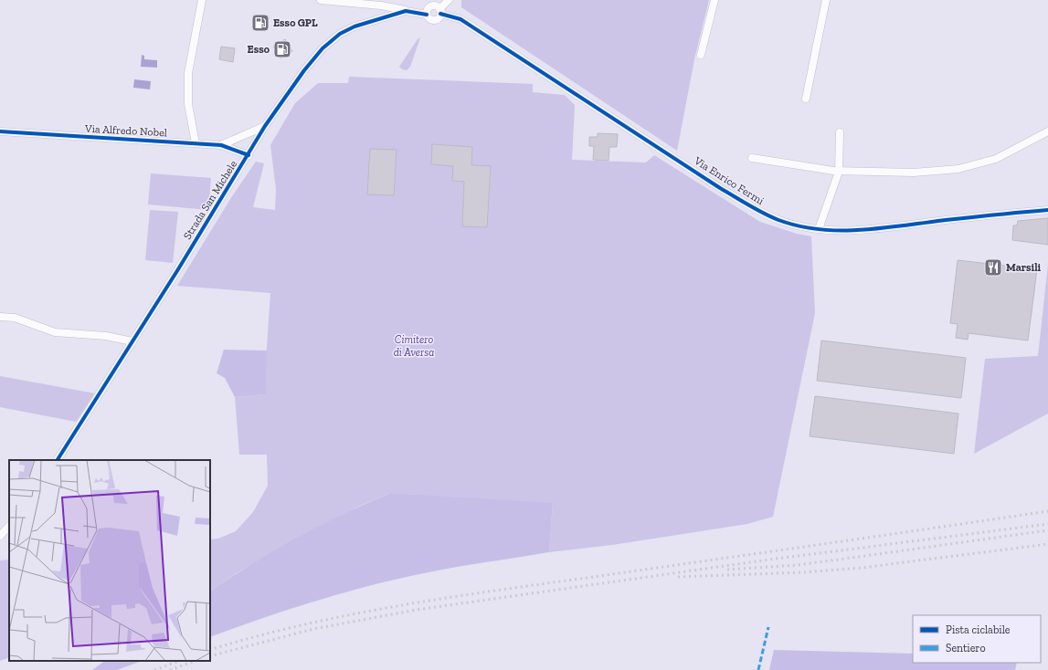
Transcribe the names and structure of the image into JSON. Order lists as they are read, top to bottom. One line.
{"streets":{"street":["Via Alfredo Nobel","Via Enrico Fermi","Strada San Michele"]},"crossings":[["Via Alfredo Nobel","Strada San Michele"],["Via Enrico Fermi","Strada San Michele"]],"parks":["Cimitero di Aversa"],"places":{"fuel station":["Esso GPL","Esso"],"restaurant":["Marsili"]},"legend":["Pista ciclabile","Sentiero"]}
